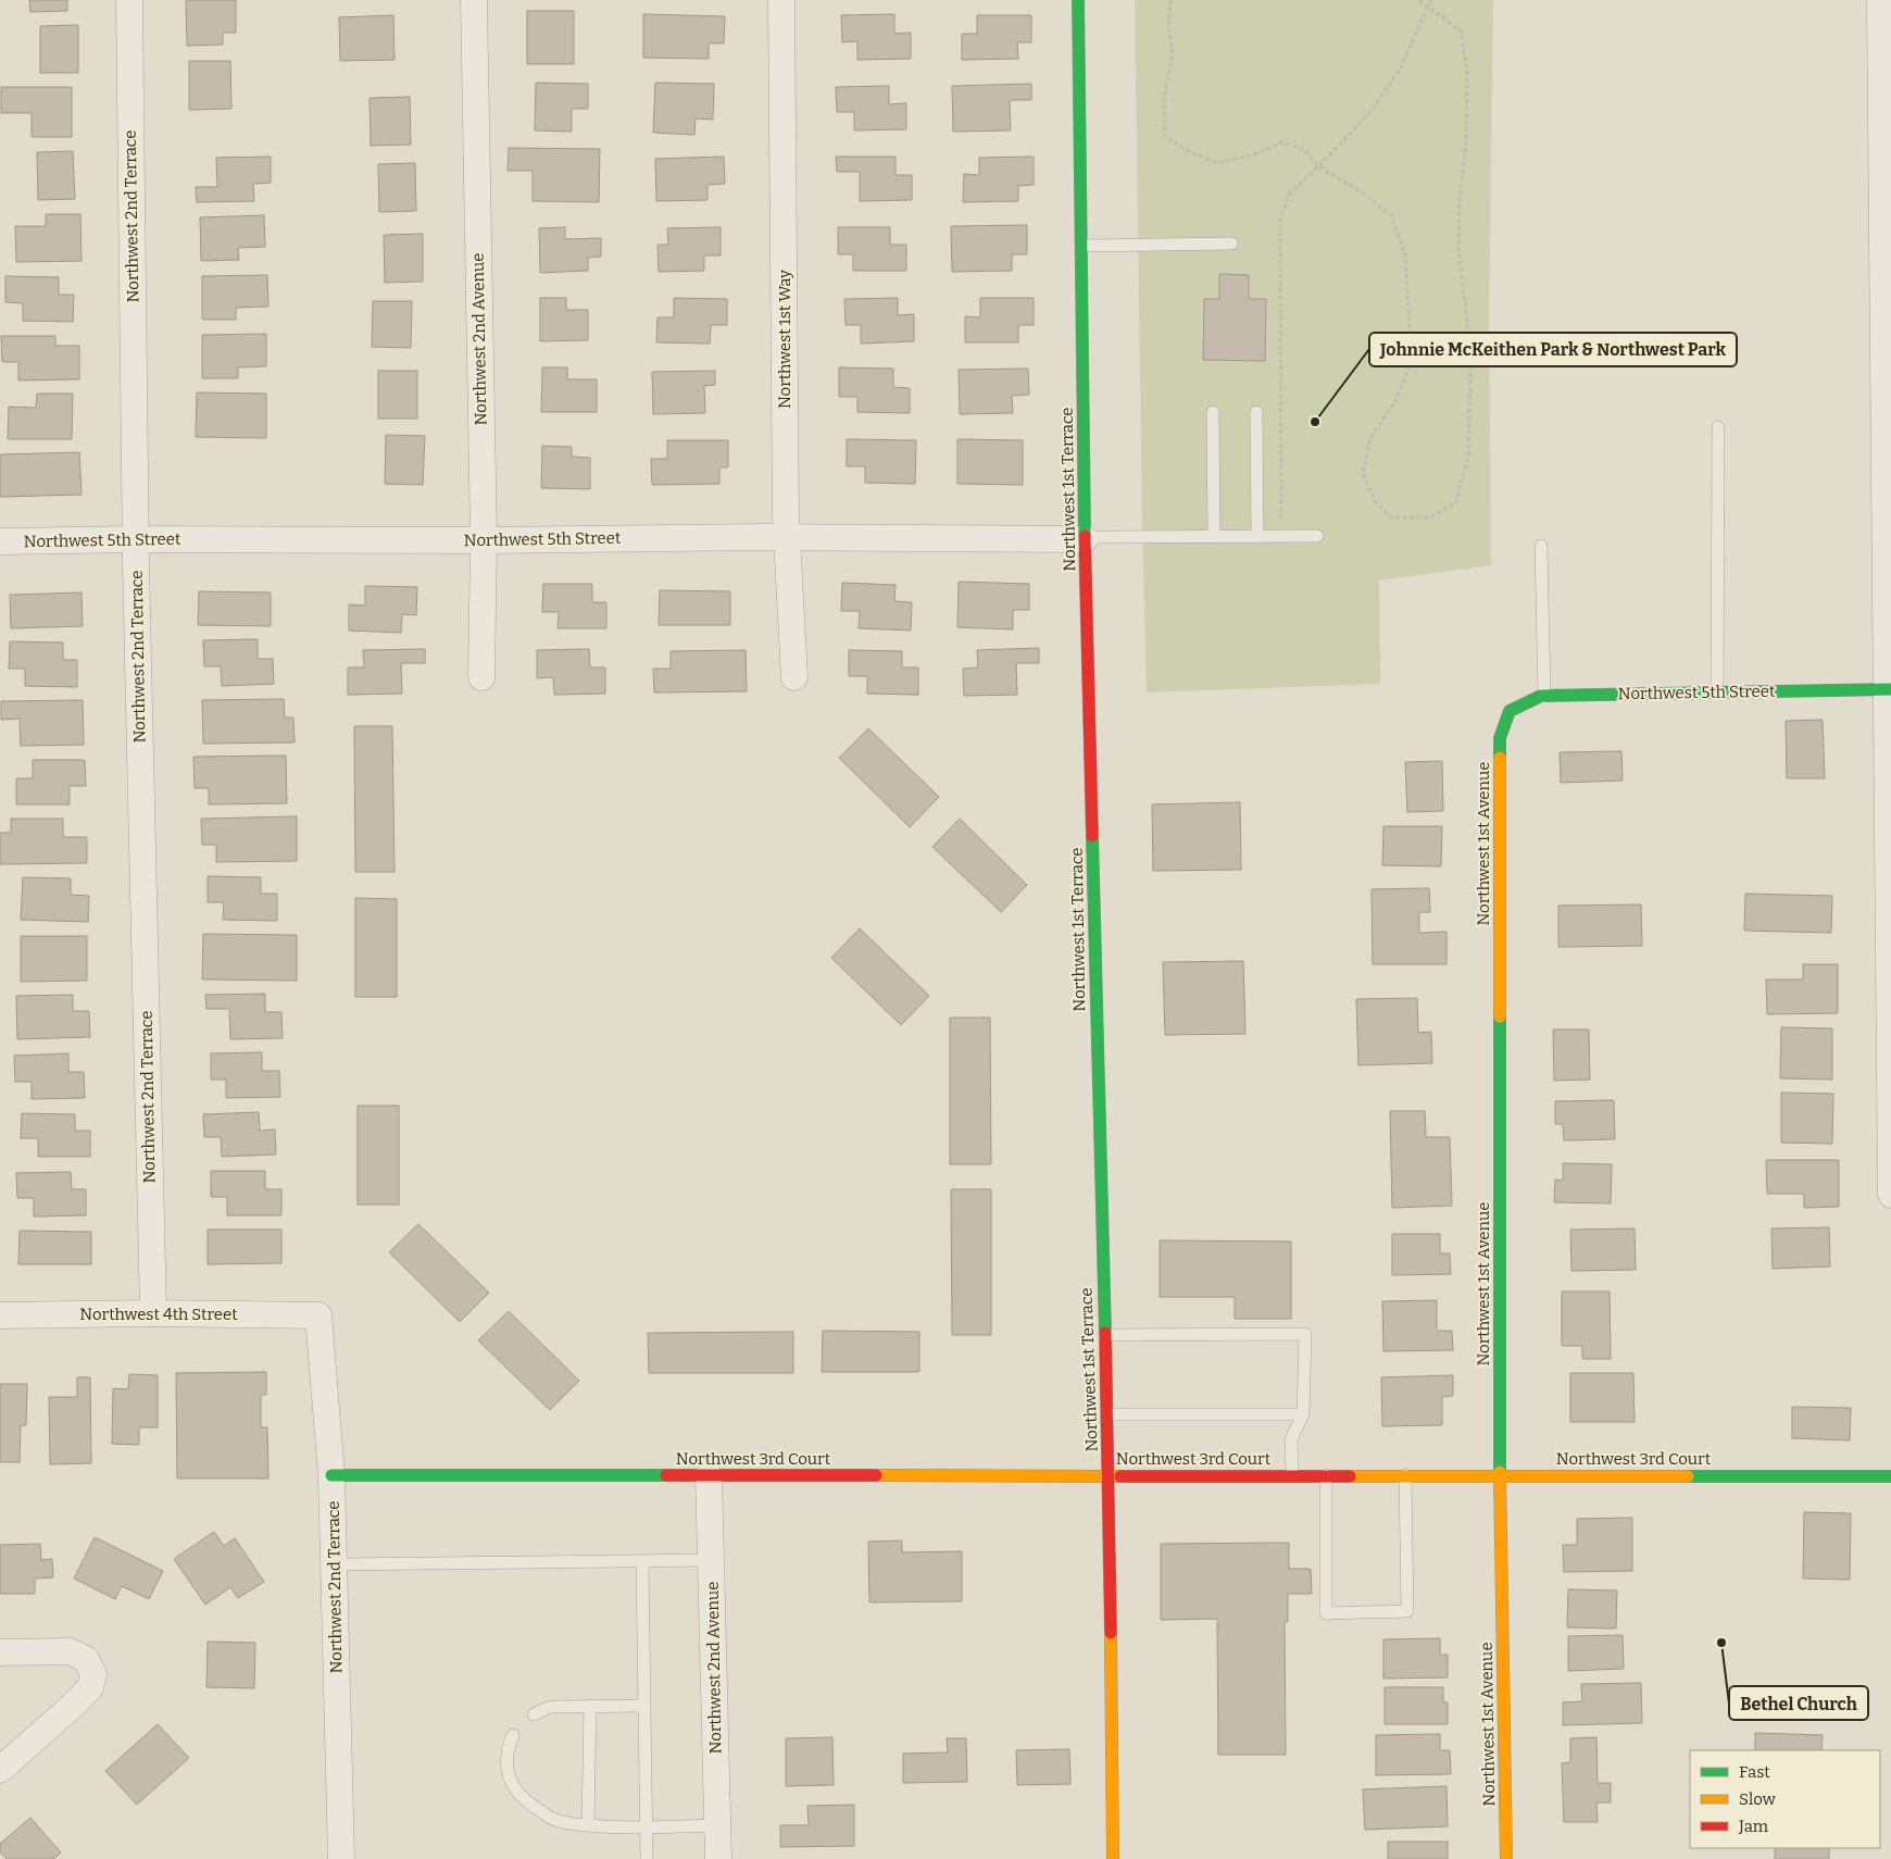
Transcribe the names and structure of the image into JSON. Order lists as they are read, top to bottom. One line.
{"streets":{"street":["Northwest 2nd Terrace","Northwest 2nd Avenue","Northwest 1st Way","Northwest 1st Terrace","Northwest 5th Street","Northwest 1st Avenue","Northwest 4th Street","Northwest 3rd Court"]},"crossings":[["Northwest 2nd Terrace","Northwest 5th Street"],["Northwest 2nd Terrace","Northwest 4th Street"],["Northwest 2nd Terrace","Northwest 3rd Court"],["Northwest 2nd Avenue","Northwest 5th Street"],["Northwest 2nd Avenue","Northwest 3rd Court"],["Northwest 1st Way","Northwest 5th Street"],["Northwest 1st Terrace","Northwest 5th Street"],["Northwest 1st Terrace","Northwest 3rd Court"],["Northwest 5th Street","Northwest 1st Avenue"],["Northwest 1st Avenue","Northwest 3rd Court"]],"places":["Johnnie McKeithen Park & Northwest Park","Bethel Church"],"legend":["Fast","Slow","Jam"]}
